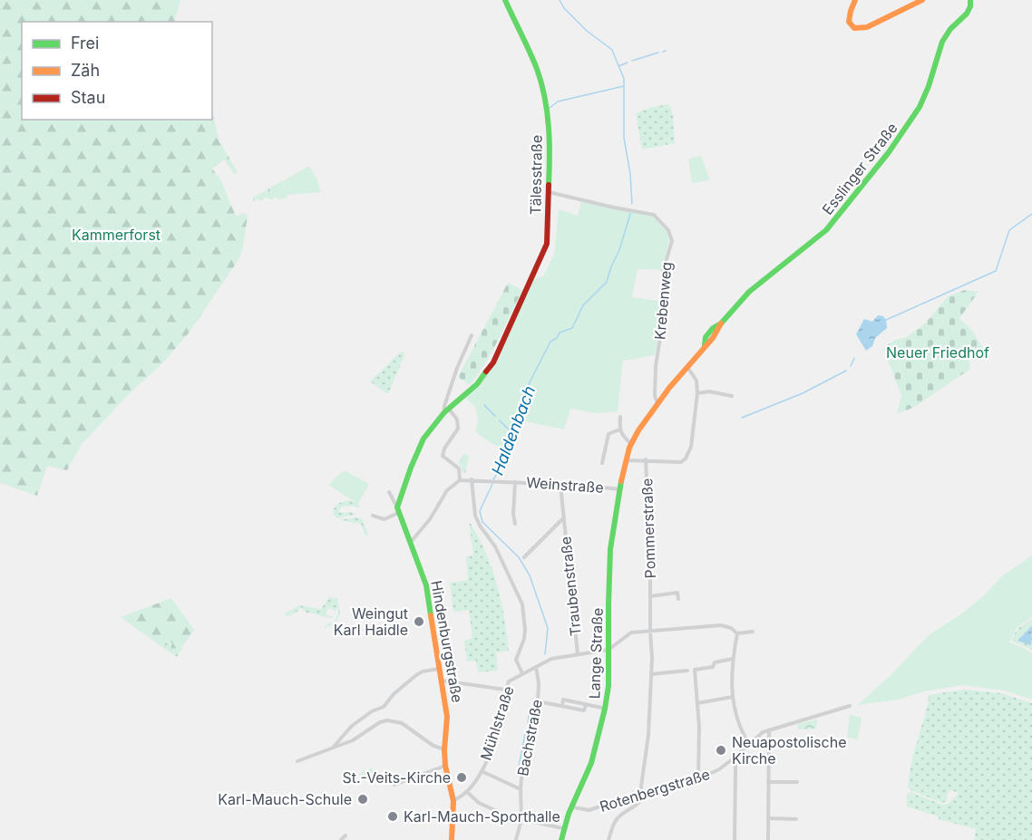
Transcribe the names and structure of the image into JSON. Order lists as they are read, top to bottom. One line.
{"streets":{"main road":["Esslinger Straße","Tälesstraße","Hindenburgstraße","Lange Straße"],"street":["Krebenweg","Weinstraße","Pommerstraße","Traubenstraße","Mühlstraße","Bachstraße","Rotenbergstraße"]},"crossings":[["Esslinger Straße","Krebenweg"],["Esslinger Straße","Lange Straße"],["Tälesstraße","Krebenweg"],["Weinstraße","Traubenstraße"],["Weinstraße","Lange Straße"],["Pommerstraße","Rotenbergstraße"],["Traubenstraße","Mühlstraße"],["Lange Straße","Mühlstraße"],["Lange Straße","Rotenbergstraße"],["Mühlstraße","Bachstraße"]],"water":["Haldenbach"],"parks":["Kammerforst","Neuer Friedhof"],"places":["Weingut Karl Haidle","Neuapostolische Kirche","St.-Veits-Kirche","Karl-Mauch-Schule","Karl-Mauch-Sporthalle"],"legend":["Frei","Zäh","Stau"]}
